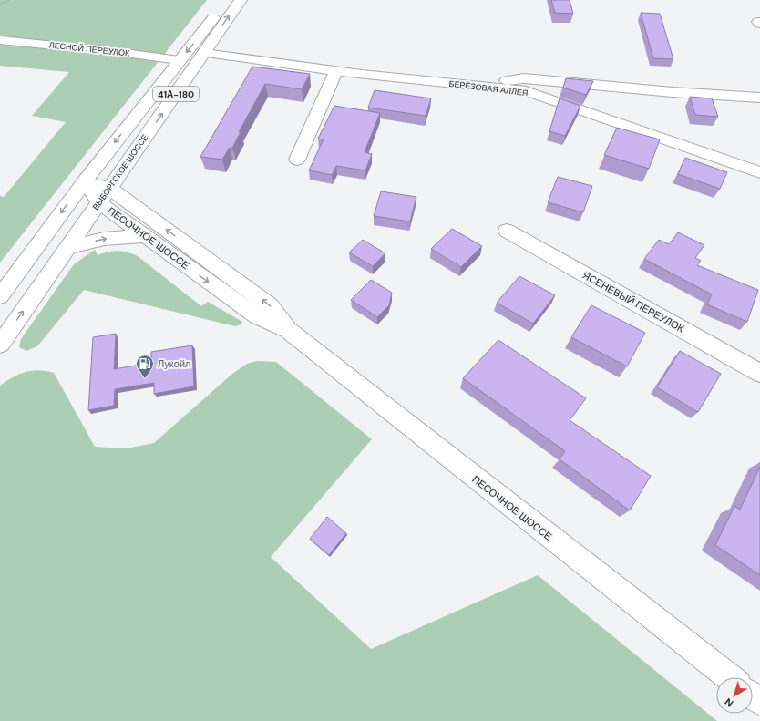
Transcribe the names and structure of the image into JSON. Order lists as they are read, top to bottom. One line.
{"streets":{"main road":["ЛЕСНОЙ ПЕРЕУЛОК","БЕРЁЗОВАЯ АЛЛЕЯ","41А-180","ВЫБОРГСКОЕ ШОССЕ","ПЕСОЧНОЕ ШОССЕ","ЯСЕНЕВЫЙ ПЕРЕУЛОК"]},"crossings":[["ЛЕСНОЙ ПЕРЕУЛОК","41А-180"],["БЕРЁЗОВАЯ АЛЛЕЯ","ВЫБОРГСКОЕ ШОССЕ"],["41А-180","ПЕСОЧНОЕ ШОССЕ"],["ВЫБОРГСКОЕ ШОССЕ","ПЕСОЧНОЕ ШОССЕ"]],"places":{"fuel station":["Лукойл"]},"north":"bottom left"}
